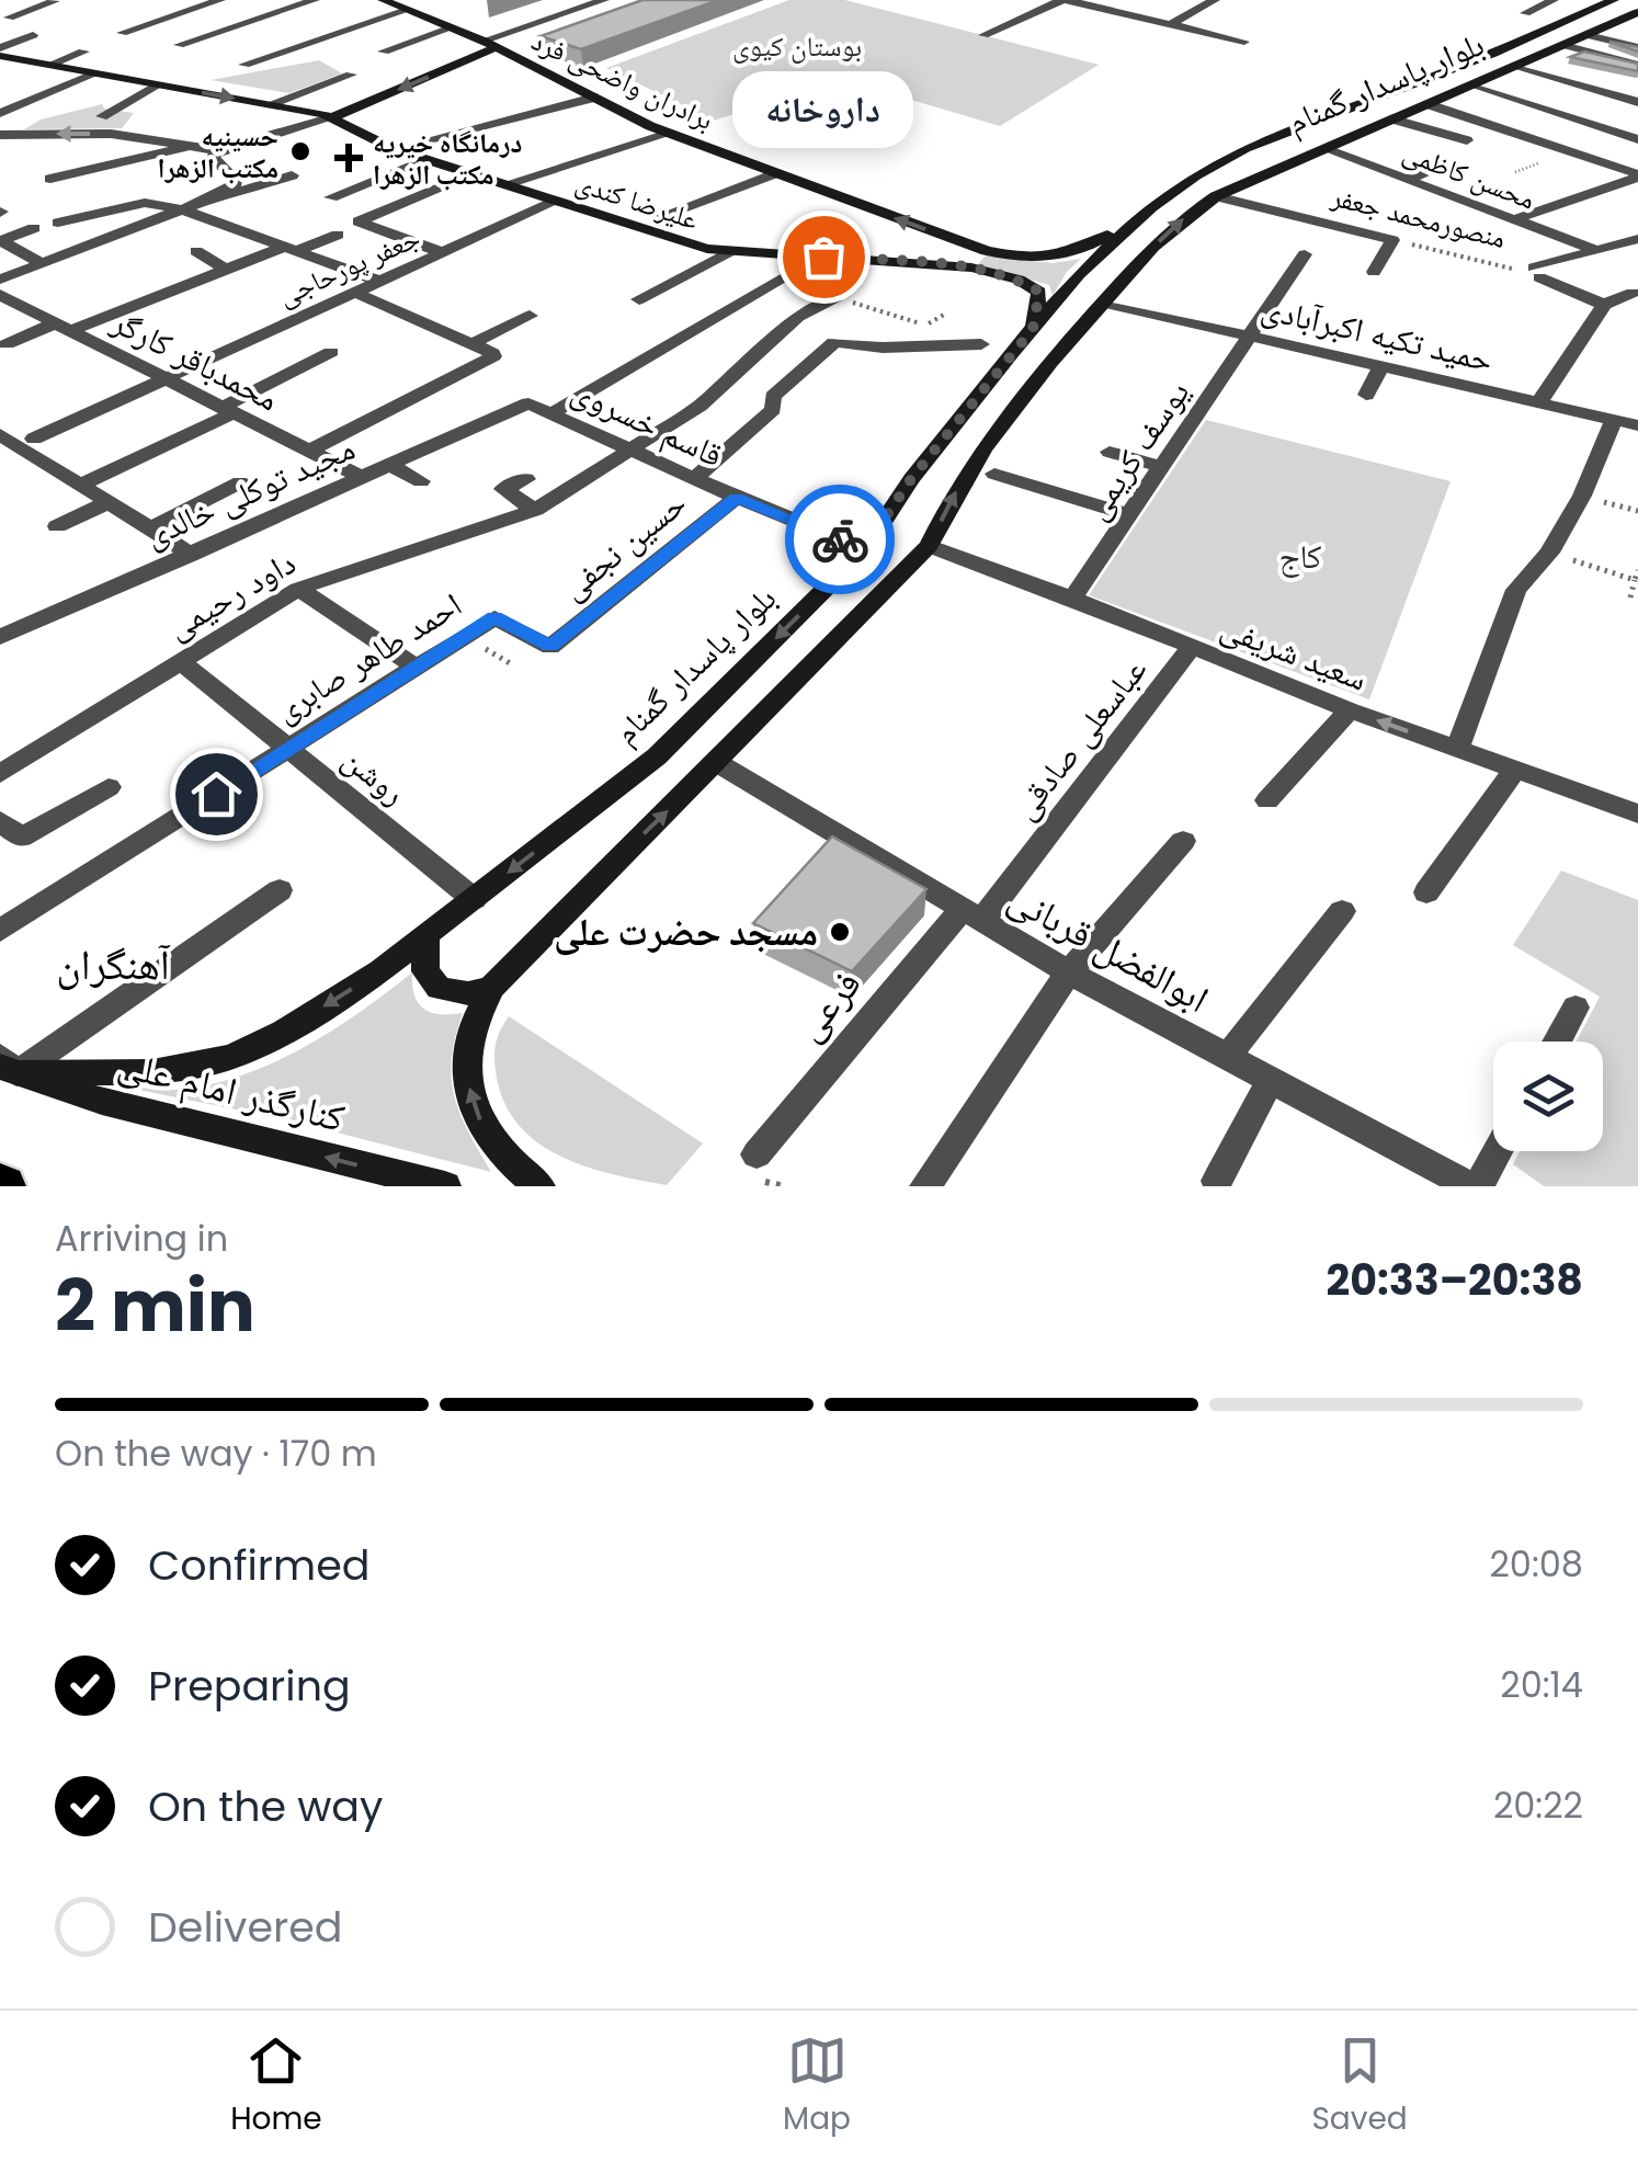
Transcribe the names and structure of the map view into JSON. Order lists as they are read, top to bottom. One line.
{"streets":{"main road":["برادران واضحی فرد","بلوار پاسدار گمنام","علیرضا کندی","کنارگذر امام علی"],"street":["محسن کاظمی","منصورمحمد جعفر","جعفر پورحاجی","حمید تکیه اکبرآبادی","محمدباقر کارگر","قاسم خسروی","یوسف کریمی","مجید توکلی خالدی","حسین نجفی","داود رحیمی","سعید شریفی","احمد طاهر صابری","عباسعلی صادقی","روشن","ابوالفضل قربانی","فرعی"]},"crossings":[["برادران واضحی فرد","بلوار پاسدار گمنام"],["بلوار پاسدار گمنام","محسن کاظمی"],["بلوار پاسدار گمنام","علیرضا کندی"],["بلوار پاسدار گمنام","منصورمحمد جعفر"],["بلوار پاسدار گمنام","حمید تکیه اکبرآبادی"],["بلوار پاسدار گمنام","قاسم خسروی"],["بلوار پاسدار گمنام","سعید شریفی"],["بلوار پاسدار گمنام","روشن"],["بلوار پاسدار گمنام","ابوالفضل قربانی"],["بلوار پاسدار گمنام","کنارگذر امام علی"],["علیرضا کندی","جعفر پورحاجی"],["جعفر پورحاجی","محمدباقر کارگر"],["حمید تکیه اکبرآبادی","یوسف کریمی"],["محمدباقر کارگر","مجید توکلی خالدی"],["قاسم خسروی","مجید توکلی خالدی"],["قاسم خسروی","حسین نجفی"],["قاسم خسروی","داود رحیمی"],["یوسف کریمی","سعید شریفی"],["حسین نجفی","احمد طاهر صابری"],["داود رحیمی","روشن"],["سعید شریفی","عباسعلی صادقی"],["احمد طاهر صابری","روشن"],["عباسعلی صادقی","ابوالفضل قربانی"],["عباسعلی صادقی","فرعی"],["ابوالفضل قربانی","فرعی"]],"one_way":["کنارگذر امام علی"],"districts":["آهنگران"],"parks":["بوستان کیوی","کاج"],"places":{"other":["حسینیه مکتب الزهرا","داروخانه","مسجد حضرت علی"],"health":["درمانگاه خیریه مکتب الزهرا"]},"page":{"bubble":"داروخانه","heading":["2 min","Arriving in","20:33–20:38"],"bar":"On the way · 170 m","list":[["Confirmed","20:08"],["Preparing","20:14"],["On the way","20:22"],"Delivered"],"tabs":["Home","Map","Saved"]}}
